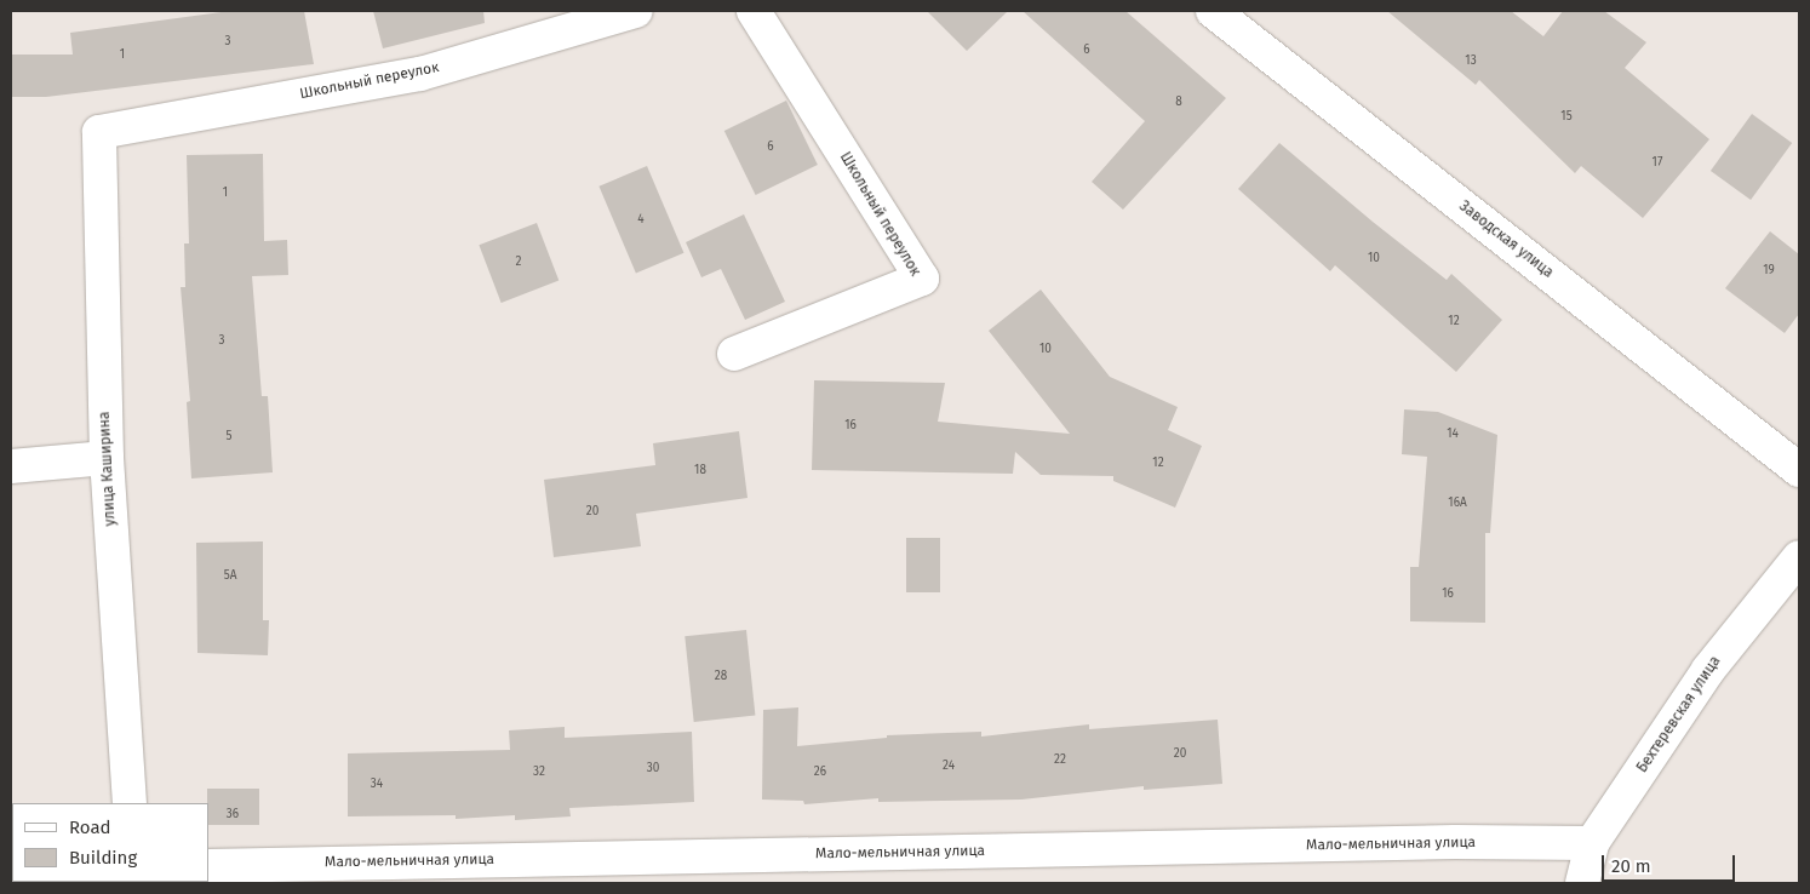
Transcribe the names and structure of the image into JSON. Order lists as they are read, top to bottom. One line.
{"streets":{"street":["Школьный переулок","Заводская улица","улица Каширина","Бехтеревская улица","Мало-мельничная улица"]},"crossings":[["Школьный переулок","улица Каширина"],["Бехтеревская улица","Мало-мельничная улица"]],"house_numbers":["3","6","1","13","8","15","6","17","1","4","10","2","19","12","3","10","16","14","5","12","18","16А","20","5А","16","28","20","22","24","30","32","26","34","36"],"legend":["Road","Building"],"scale_bar":"20 m"}
